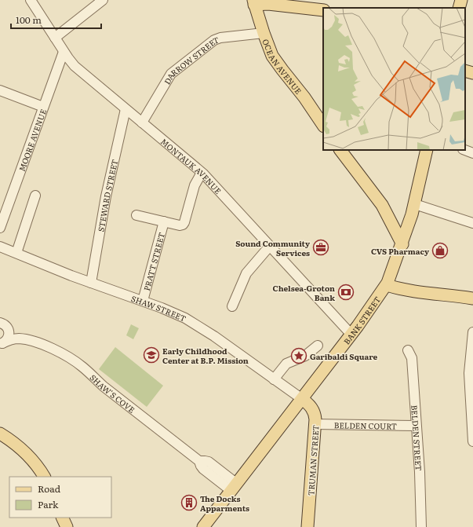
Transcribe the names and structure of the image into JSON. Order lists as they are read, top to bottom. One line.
{"streets":{"main road":["OCEAN AVENUE","BANK STREET","TRUMAN STREET"],"street":["DARROW STREET","MOORE AVENUE","MONTAUK AVENUE","STEWARD STREET","PRATT STREET","SHAW STREET","SHAW'S COVE","BELDEN COURT","BELDEN STREET"]},"crossings":[["DARROW STREET","OCEAN AVENUE"],["DARROW STREET","MONTAUK AVENUE"],["MOORE AVENUE","MONTAUK AVENUE"],["MONTAUK AVENUE","STEWARD STREET"],["MONTAUK AVENUE","BANK STREET"],["STEWARD STREET","SHAW STREET"],["PRATT STREET","SHAW STREET"],["SHAW STREET","BANK STREET"],["SHAW STREET","TRUMAN STREET"],["BANK STREET","SHAW'S COVE"],["BANK STREET","TRUMAN STREET"],["BELDEN COURT","BELDEN STREET"],["BELDEN COURT","TRUMAN STREET"]],"places":{"office":["Sound Community Services"],"shop":["CVS Pharmacy"],"bank":["Chelsea-Groton Bank"],"school or university":["Early Childhood Center at B.P. Mission"],"place":["Garibaldi Square"],"building":["The Docks Apparments"]},"legend":["Road","Park"],"scale_bar":"100 m"}
